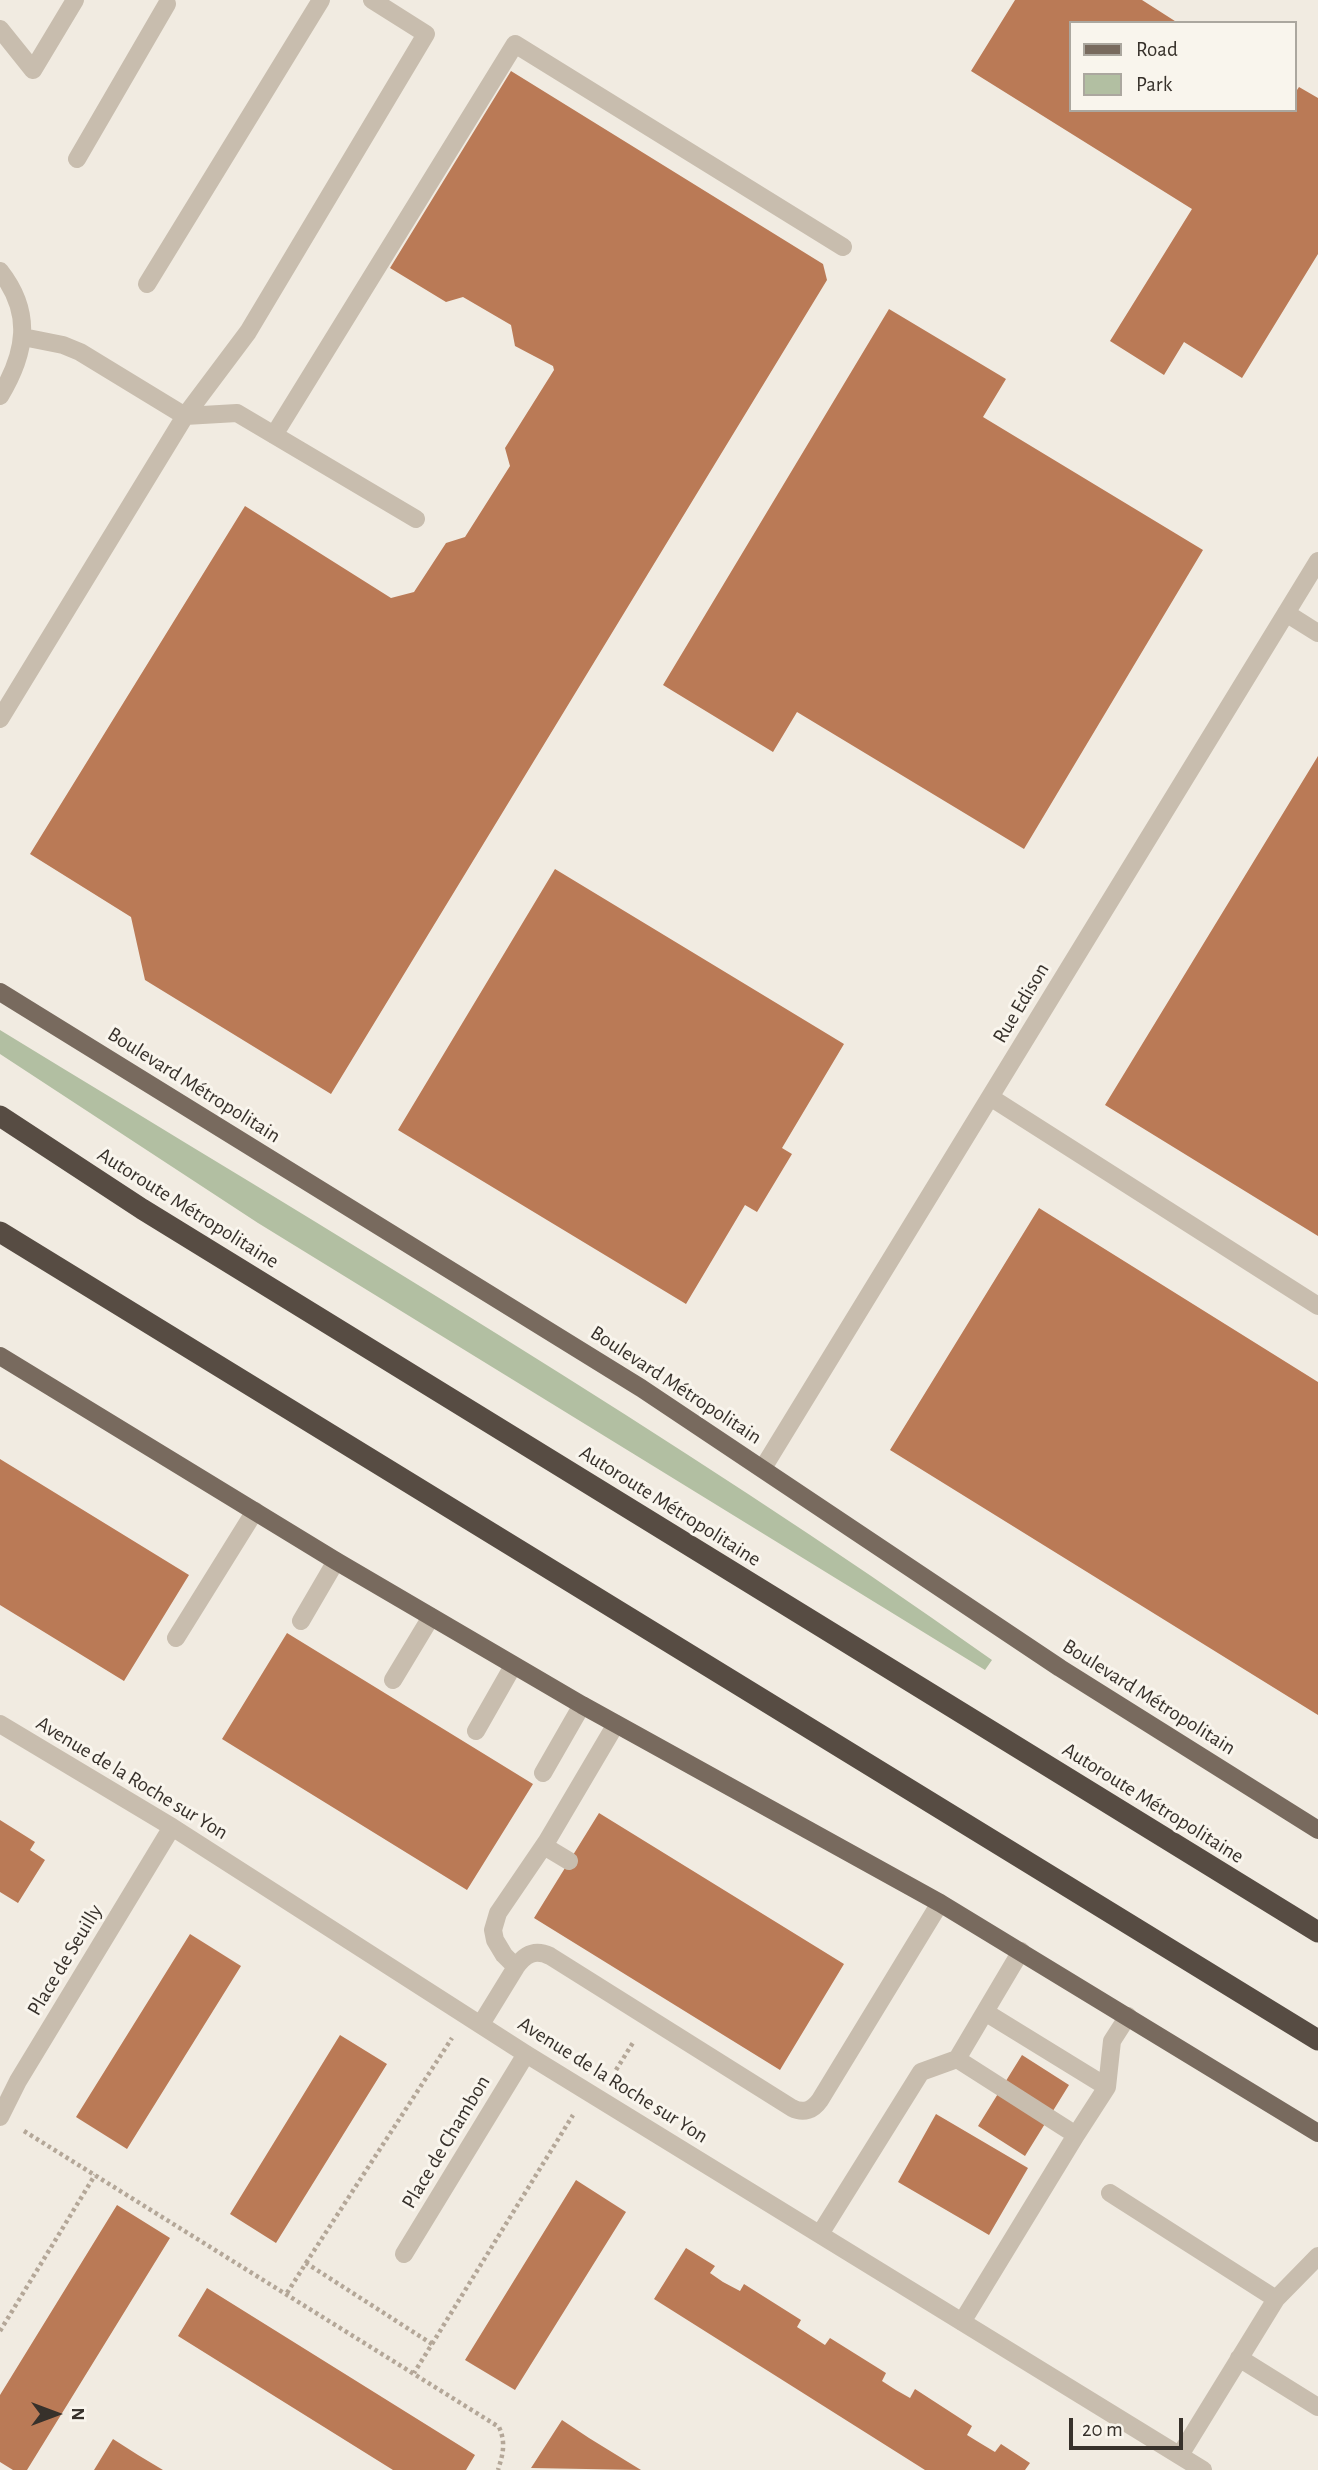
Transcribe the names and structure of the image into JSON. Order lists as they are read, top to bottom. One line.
{"streets":{"highway":["Autoroute Métropolitaine"],"main road":["Boulevard Métropolitain"],"street":["Rue Edison","Avenue de la Roche sur Yon","Place de Seuilly","Place de Chambon"]},"crossings":[["Rue Edison","Boulevard Métropolitain"],["Avenue de la Roche sur Yon","Place de Seuilly"],["Avenue de la Roche sur Yon","Place de Chambon"]],"legend":["Road","Park"],"scale_bar":"20 m","north":"right"}
